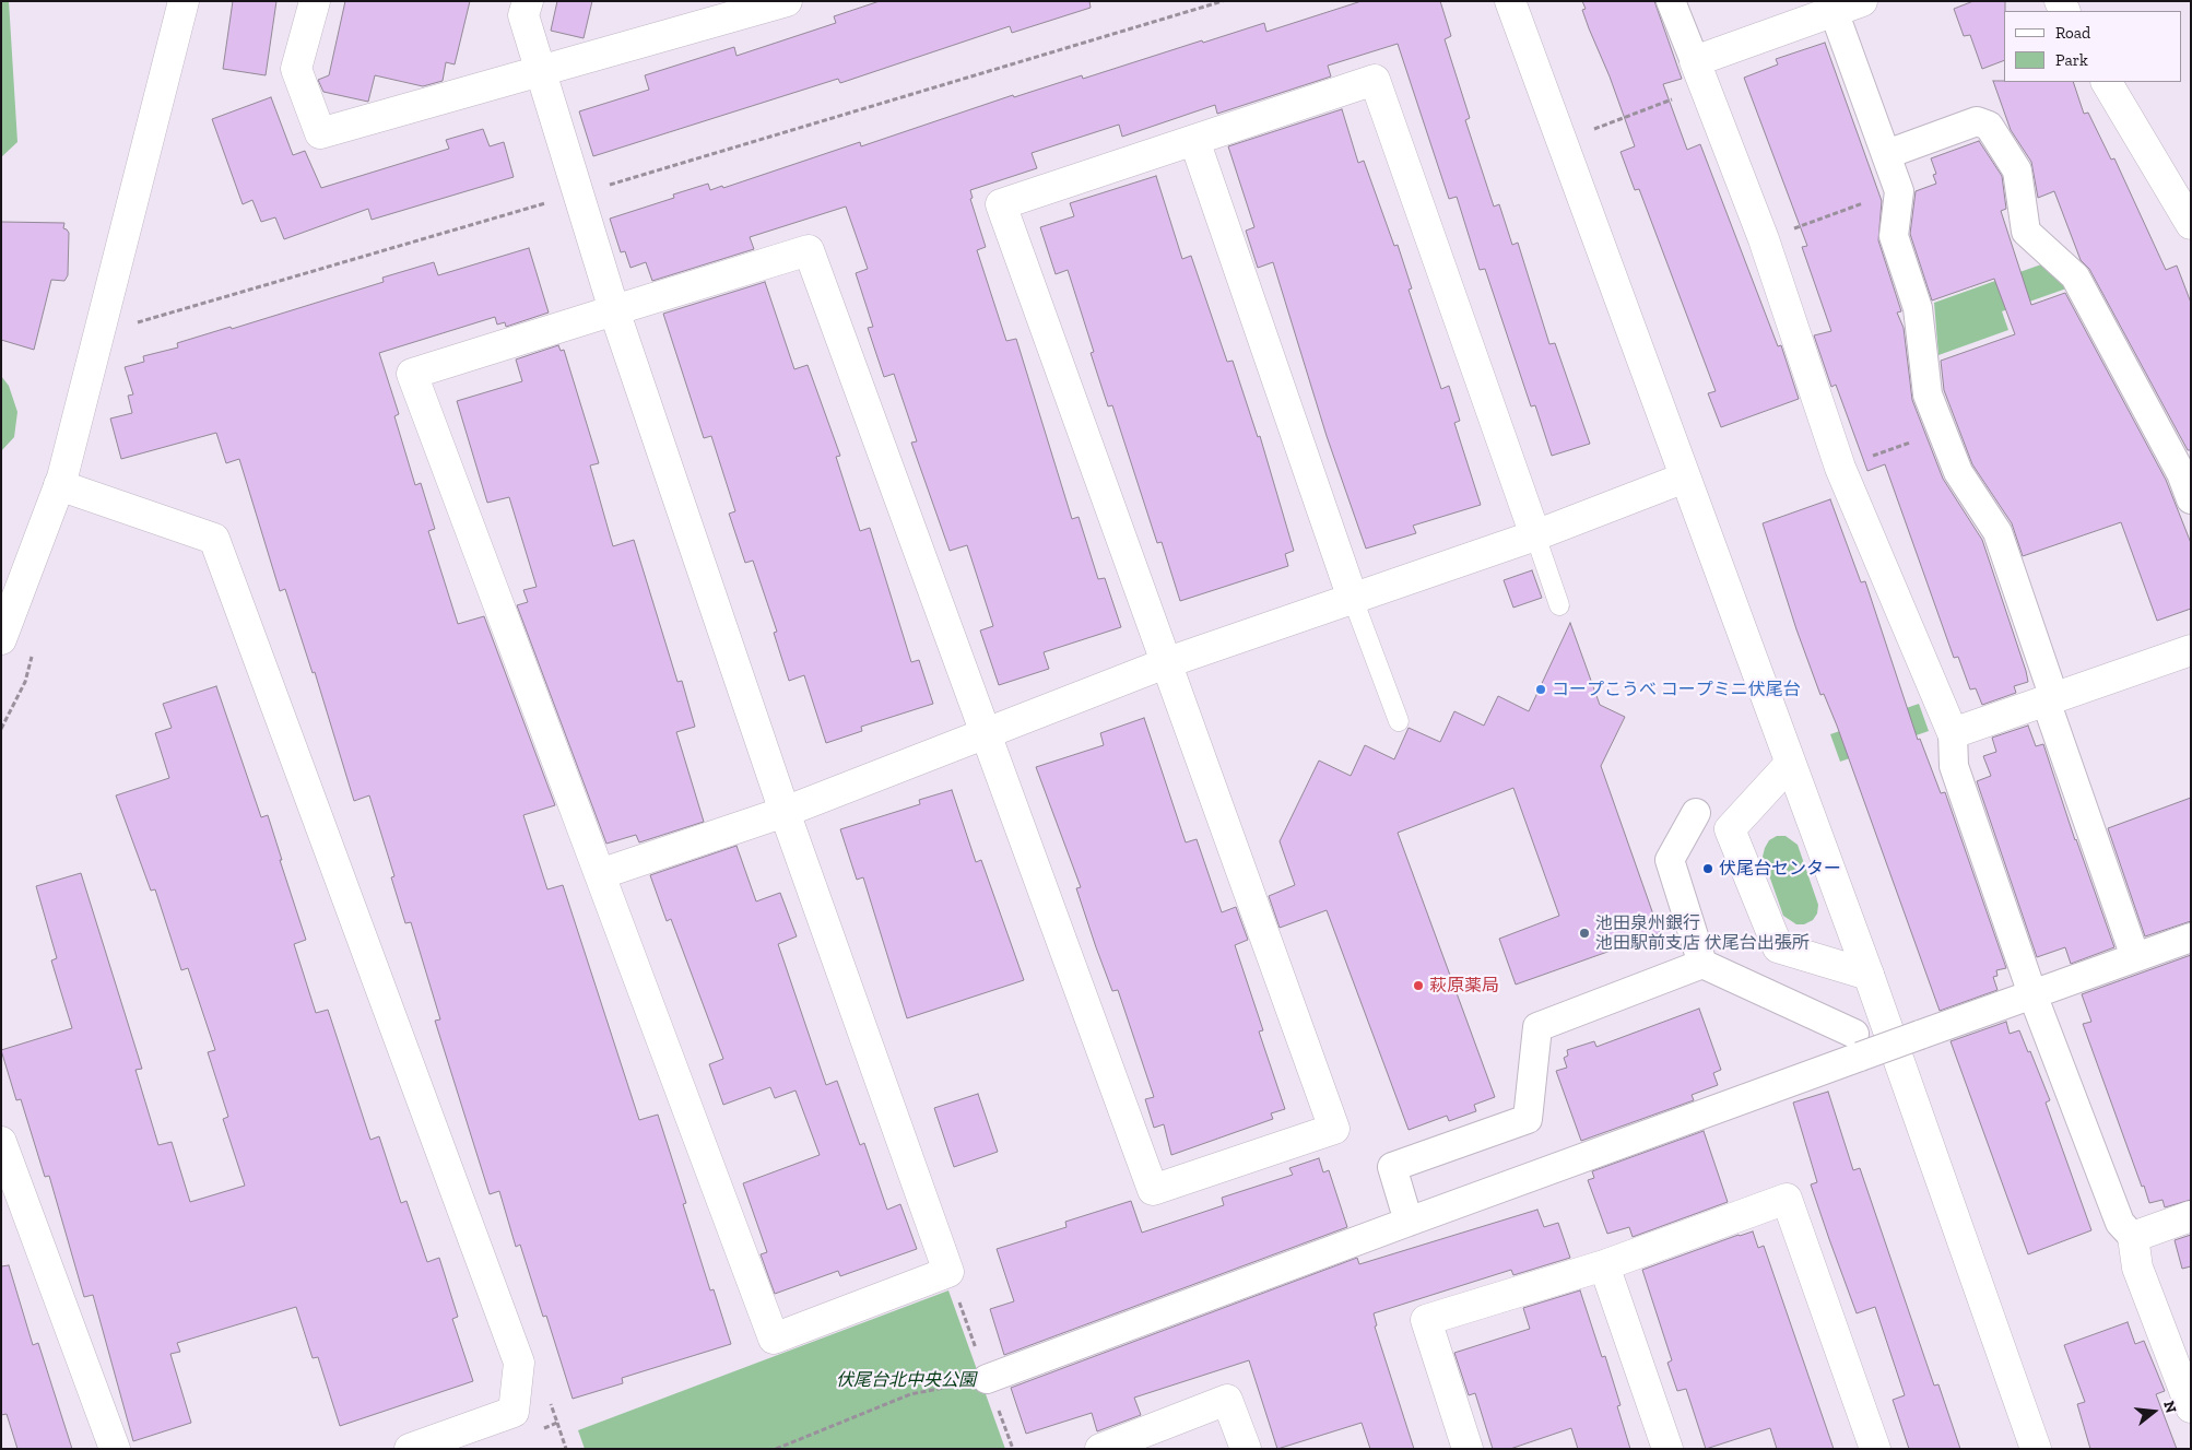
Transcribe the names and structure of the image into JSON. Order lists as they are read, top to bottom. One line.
{"parks":["伏尾台北中央公園"],"places":["コープこうべ コープミニ伏尾台","伏尾台センター","池田泉州銀行 池田駅前支店 伏尾台出張所","萩原薬局"],"legend":["Road","Park"],"north":"right"}
